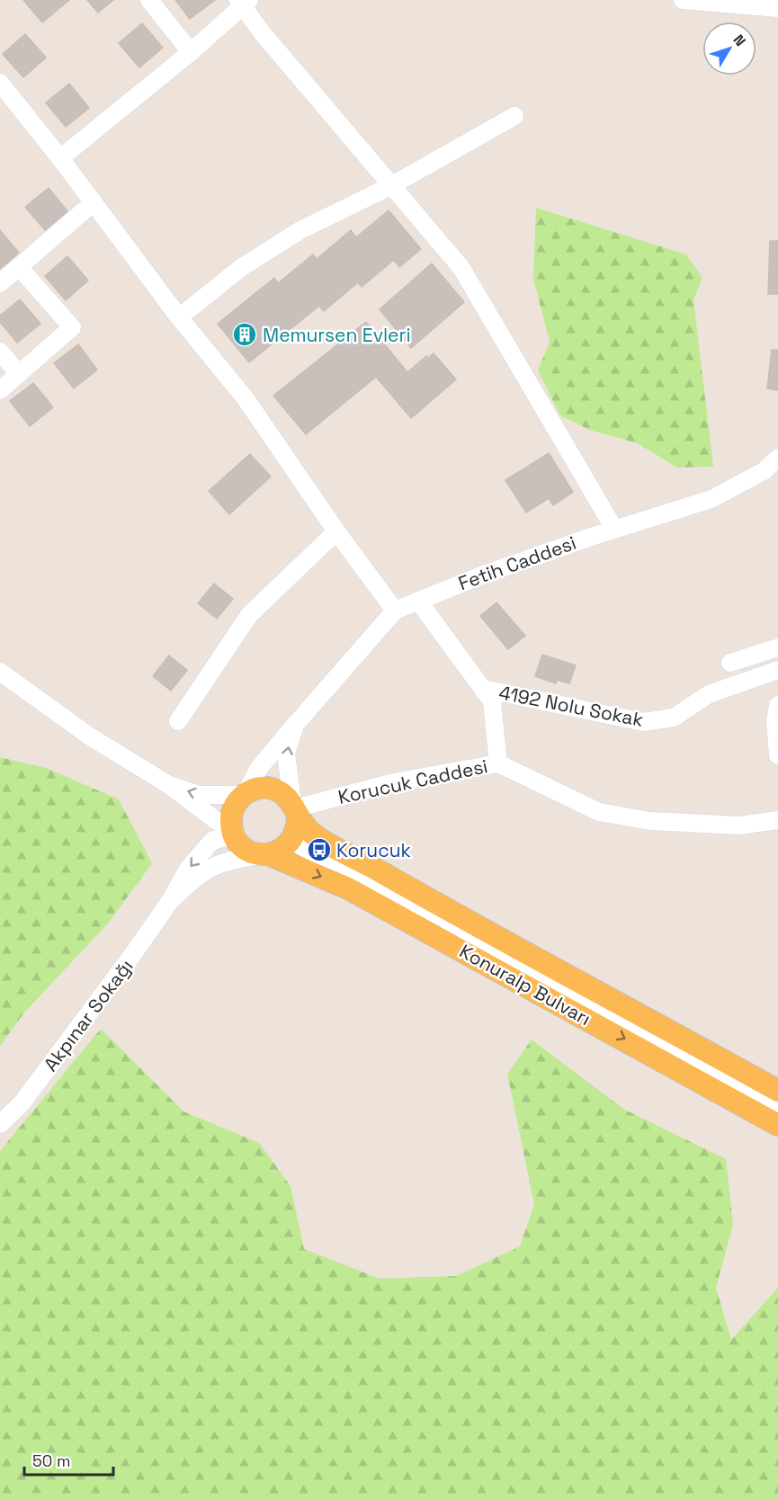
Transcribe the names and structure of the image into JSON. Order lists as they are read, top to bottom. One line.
{"streets":{"main road":["Konuralp Bulvarı"],"street":["Fetih Caddesi","4192 Nolu Sokak","Korucuk Caddesi","Akpınar Sokağı"]},"crossings":[["Fetih Caddesi","Korucuk Caddesi"],["Fetih Caddesi","Konuralp Bulvarı"],["Fetih Caddesi","Akpınar Sokağı"],["Korucuk Caddesi","Konuralp Bulvarı"],["Korucuk Caddesi","Akpınar Sokağı"],["Konuralp Bulvarı","Akpınar Sokağı"]],"places":{"building":["Memursen Evleri"],"bus stop":["Korucuk"]},"scale_bar":"50 m","north":"top right"}
